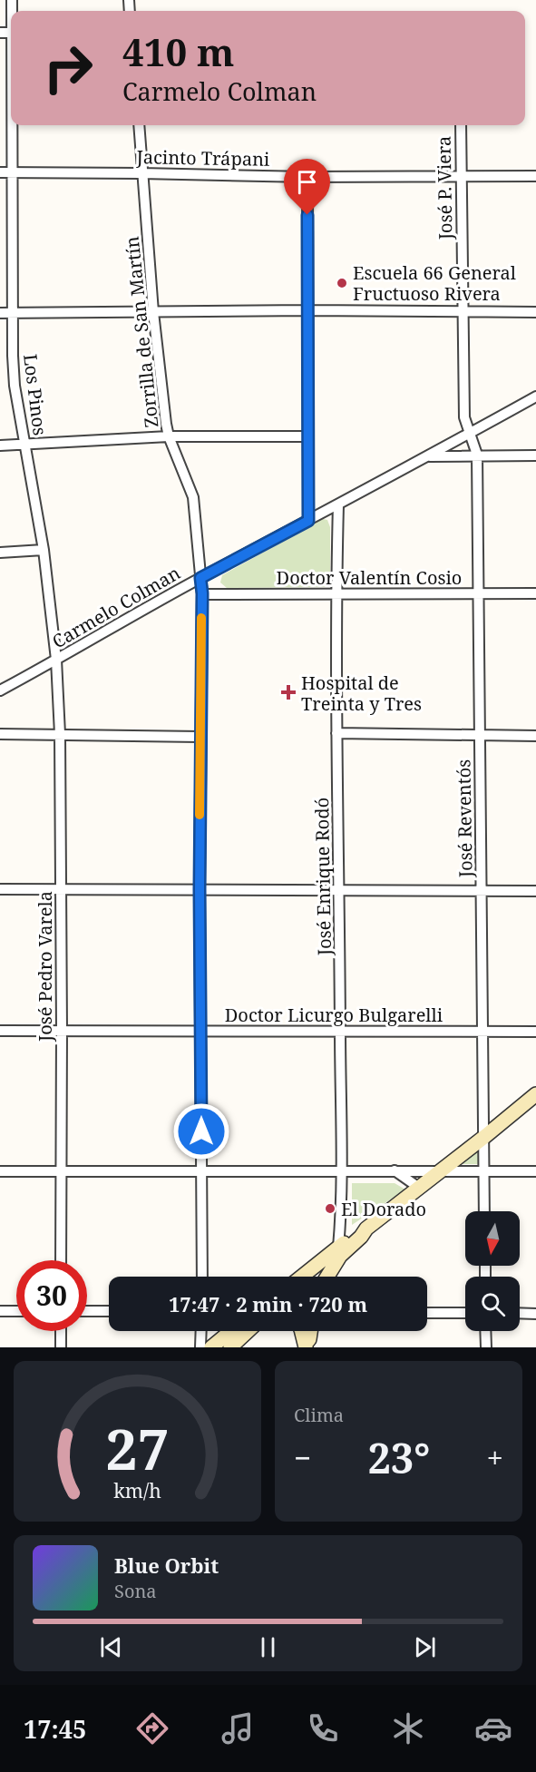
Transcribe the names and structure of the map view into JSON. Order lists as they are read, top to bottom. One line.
{"streets":{"street":["Jacinto Trápani","José P. Viera","Zorrilla de San Martín","Los Pinos","Doctor Valentín Cosio","Carmelo Colman","José Reventós","José Enrique Rodó","José Pedro Varela","Doctor Licurgo Bulgarelli"]},"crossings":[["Jacinto Trápani","José P. Viera"],["Jacinto Trápani","Zorrilla de San Martín"],["Jacinto Trápani","Los Pinos"],["José P. Viera","José Reventós"],["Zorrilla de San Martín","Doctor Valentín Cosio"],["Zorrilla de San Martín","Carmelo Colman"],["Zorrilla de San Martín","Doctor Licurgo Bulgarelli"],["Los Pinos","Carmelo Colman"],["Los Pinos","José Pedro Varela"],["Doctor Valentín Cosio","José Reventós"],["Doctor Valentín Cosio","José Enrique Rodó"],["Carmelo Colman","José Reventós"],["Carmelo Colman","José Enrique Rodó"],["Carmelo Colman","José Pedro Varela"],["José Reventós","Doctor Licurgo Bulgarelli"],["José Enrique Rodó","Doctor Licurgo Bulgarelli"],["José Pedro Varela","Doctor Licurgo Bulgarelli"]],"places":{"other":["Escuela 66 General Fructuoso Rivera","El Dorado"],"health":["Hospital de Treinta y Tres"]},"north":"bottom","page":{"turn":["410 m","Carmelo Colman"],"limit":"30","trip":"17:47 · 2 min · 720 m","tile":"Clima","heat":["−","23°","+"],"song":["Blue Orbit","Sona"],"tabs":"17:45","gauge":["27","km/h"]}}
